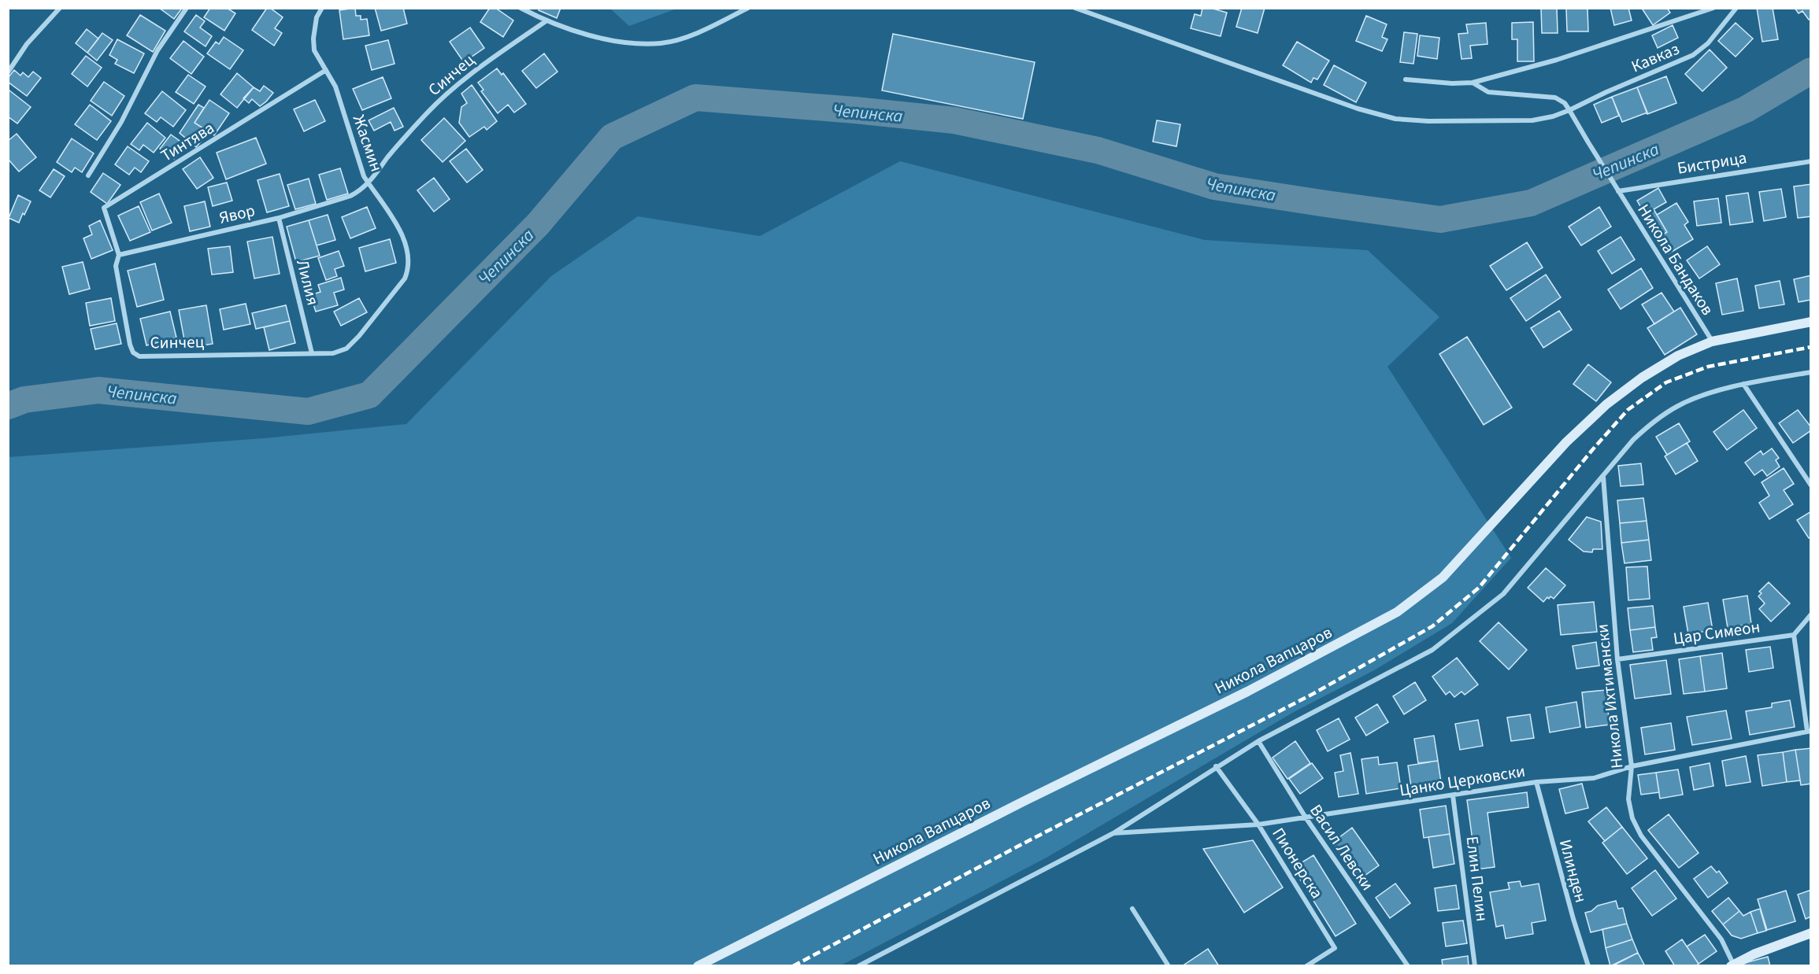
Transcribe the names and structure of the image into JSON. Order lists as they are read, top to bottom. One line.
{"streets":{"street":["Кавказ","Синчец","Тинтява","Жасмин","Бистрица","Явор","Никола Бандаков","Лилия","Цар Симеон","Никола Вапцаров","Никола Ихтимански","Цанко Церковски","Васил Левски","Пионерска","Илинден","Елин Пелин"]},"crossings":[["Кавказ","Никола Бандаков"],["Синчец","Тинтява"],["Синчец","Жасмин"],["Синчец","Явор"],["Синчец","Лилия"],["Тинтява","Жасмин"],["Тинтява","Явор"],["Жасмин","Явор"],["Жасмин","Лилия"],["Бистрица","Никола Бандаков"],["Явор","Лилия"],["Никола Бандаков","Никола Вапцаров"],["Цар Симеон","Никола Ихтимански"],["Никола Ихтимански","Цанко Церковски"],["Цанко Церковски","Васил Левски"],["Цанко Церковски","Пионерска"],["Цанко Церковски","Илинден"],["Цанко Церковски","Елин Пелин"]],"water":["Чепинска"]}
